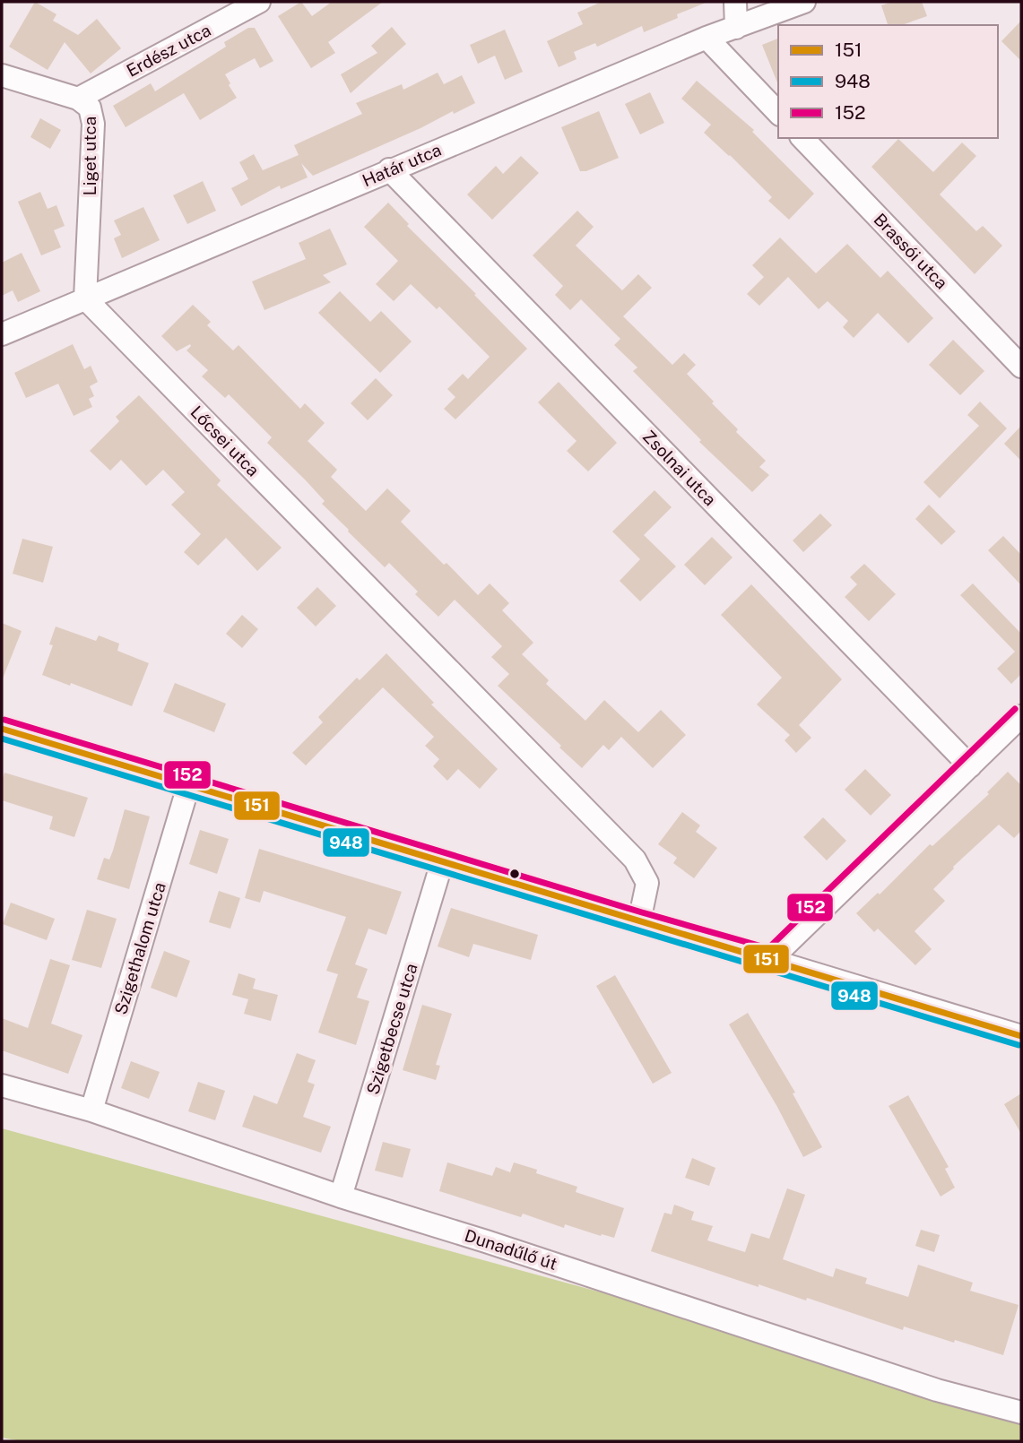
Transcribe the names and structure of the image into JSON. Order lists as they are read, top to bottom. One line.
{"streets":{"street":["Erdész utca","Liget utca","Határ utca","Brassói utca","Lőcsei utca","Zsolnai utca","Szigethalom utca","Szigetbecse utca","Dunadűlő út"]},"crossings":[["Erdész utca","Liget utca"],["Liget utca","Határ utca"],["Liget utca","Lőcsei utca"],["Határ utca","Lőcsei utca"],["Határ utca","Zsolnai utca"],["Szigethalom utca","Dunadűlő út"],["Szigetbecse utca","Dunadűlő út"]],"lines":["transit line 152","transit line 151","transit line 948"],"legend":["151","948","152"]}
